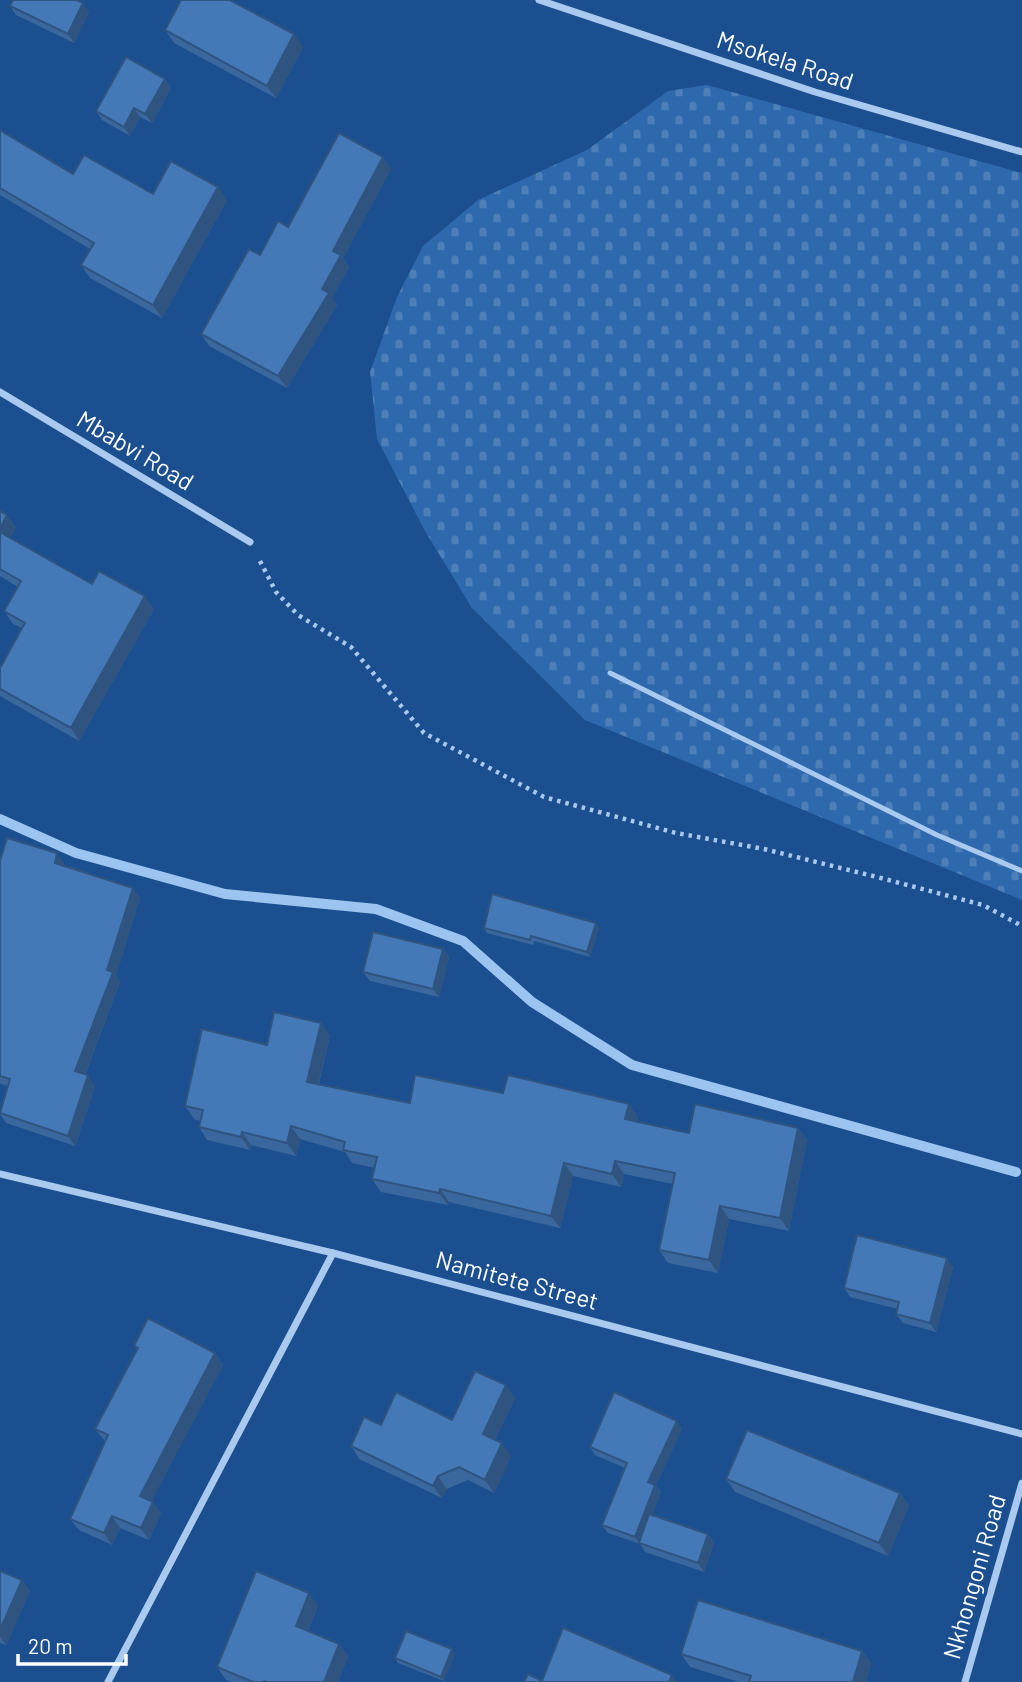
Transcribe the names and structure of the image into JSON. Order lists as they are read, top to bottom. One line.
{"streets":{"street":["Msokela Road","Mbabvi Road","Namitete Street","Nkhongoni Road"]},"scale_bar":"20 m"}
